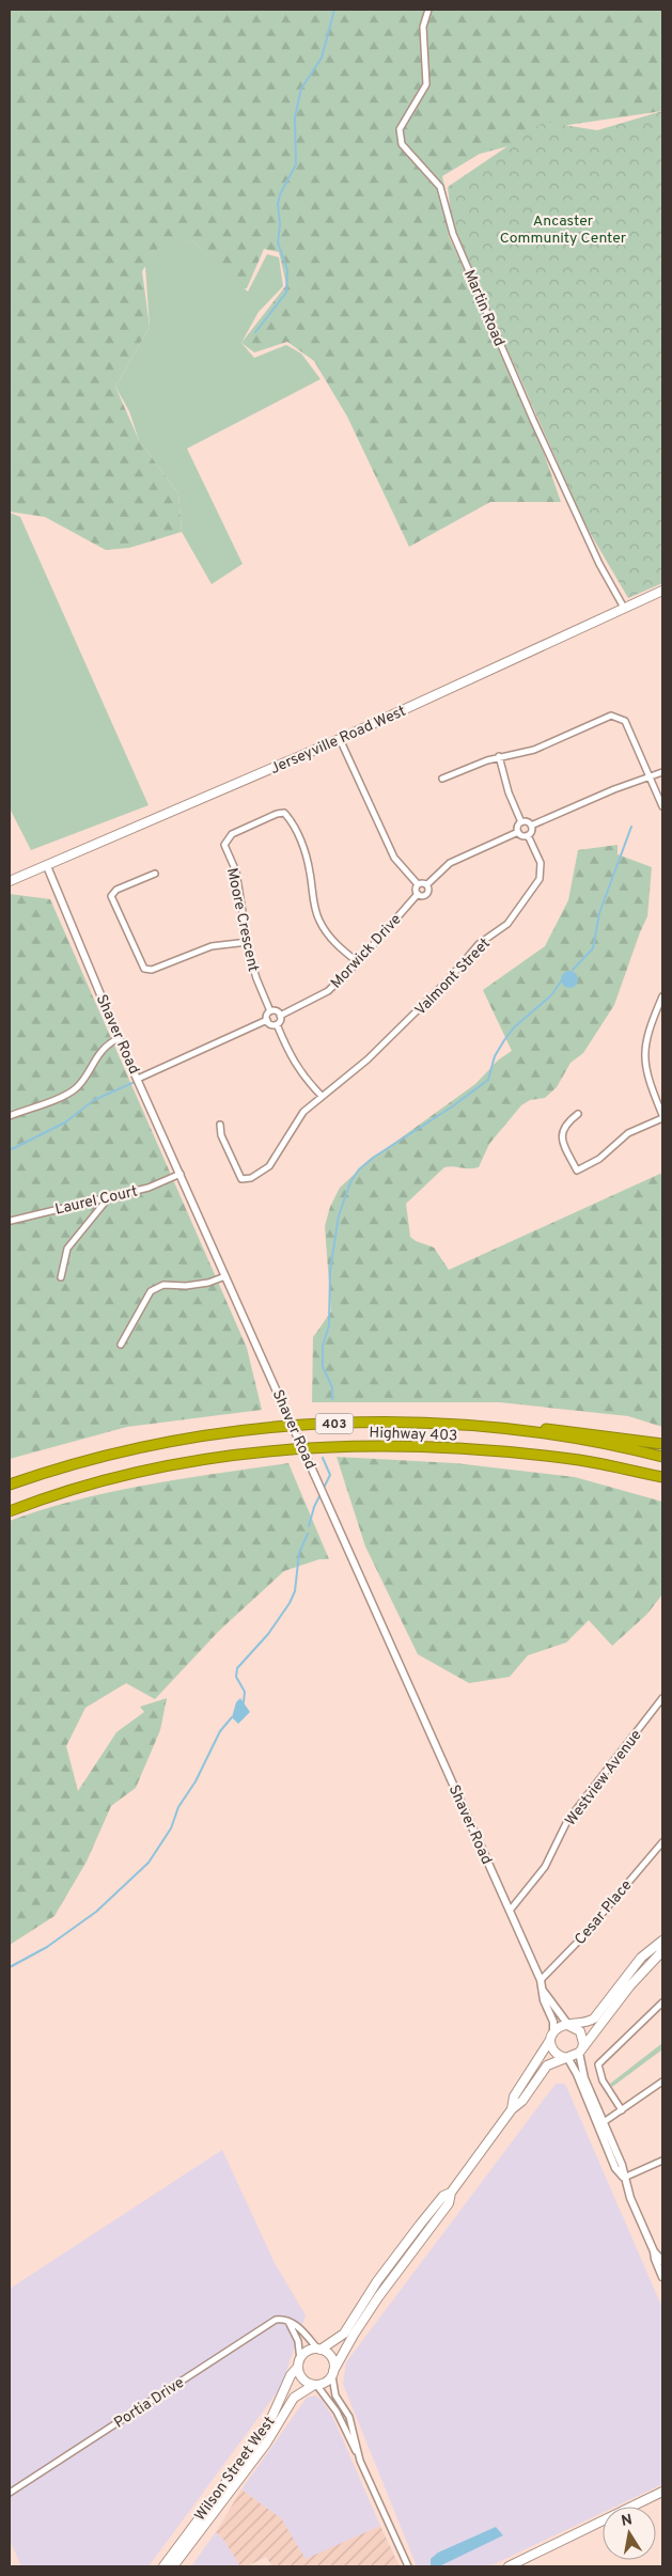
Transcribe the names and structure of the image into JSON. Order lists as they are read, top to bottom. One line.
{"streets":{"highway":["403","Highway 403"],"main road":["Jerseyville Road West","Wilson Street West"],"street":["Martin Road","Moore Crescent","Morwick Drive","Valmont Street","Shaver Road","Laurel Court","Westview Avenue","Cesar Place","Portia Drive"]},"crossings":[["Martin Road","Jerseyville Road West"],["Jerseyville Road West","Shaver Road"],["Moore Crescent","Morwick Drive"],["Shaver Road","Laurel Court"],["Shaver Road","Westview Avenue"],["Shaver Road","Cesar Place"]],"parks":["Ancaster Community Center"],"north":"top"}
